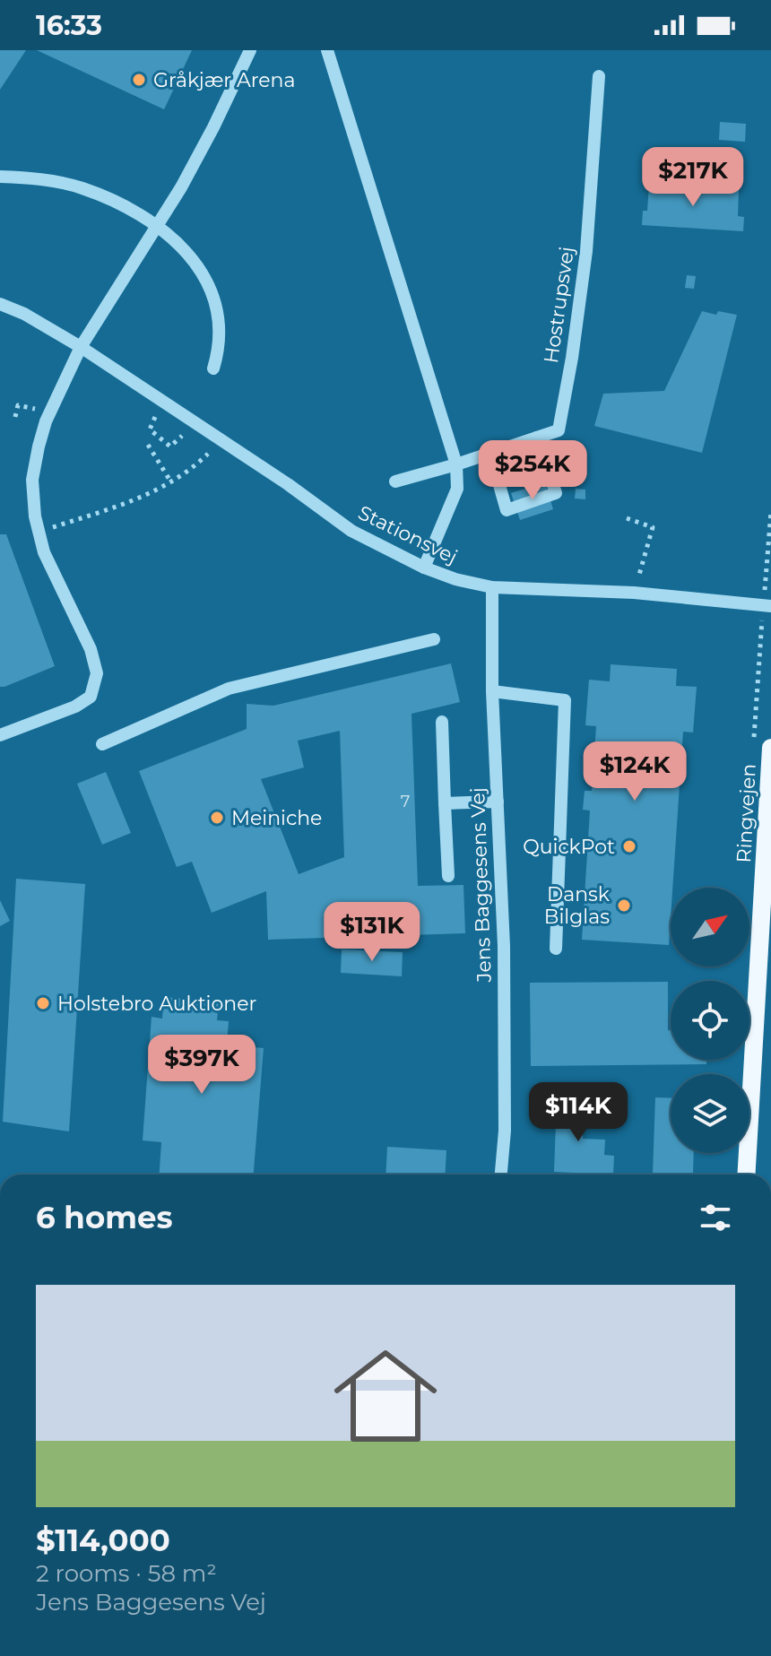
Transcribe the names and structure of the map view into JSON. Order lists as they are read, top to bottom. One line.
{"streets":{"main road":["Ringvejen"],"street":["Hostrupsvej","Stationsvej","Jens Baggesens Vej"]},"crossings":[["Stationsvej","Jens Baggesens Vej"]],"places":["Gråkjær Arena","Meiniche","QuickPot","Dansk Bilglas","Holstebro Auktioner"],"house_numbers":["7"],"north":"top right","page":{"status":"16:33","price":["$217K","$254K","$124K","$131K","$397K","$114K"],"heading":"6 homes","list":[{"name":"$114,000","note":"2 rooms · 58 m² · Jens Baggesens Vej"}]}}
